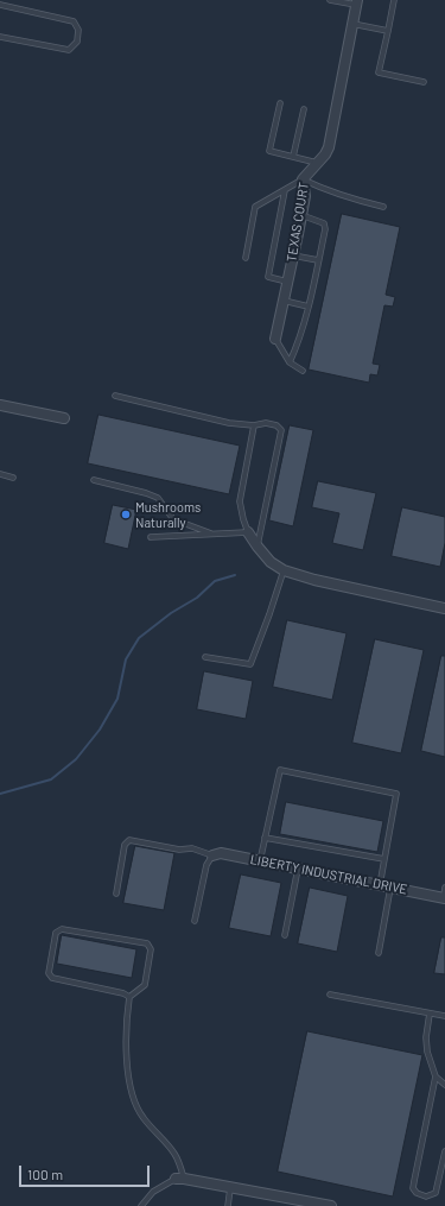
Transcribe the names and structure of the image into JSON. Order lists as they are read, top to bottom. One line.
{"streets":{"street":["TEXAS COURT","LIBERTY INDUSTRIAL DRIVE"]},"places":["Mushrooms Naturally"],"scale_bar":"100 m"}
